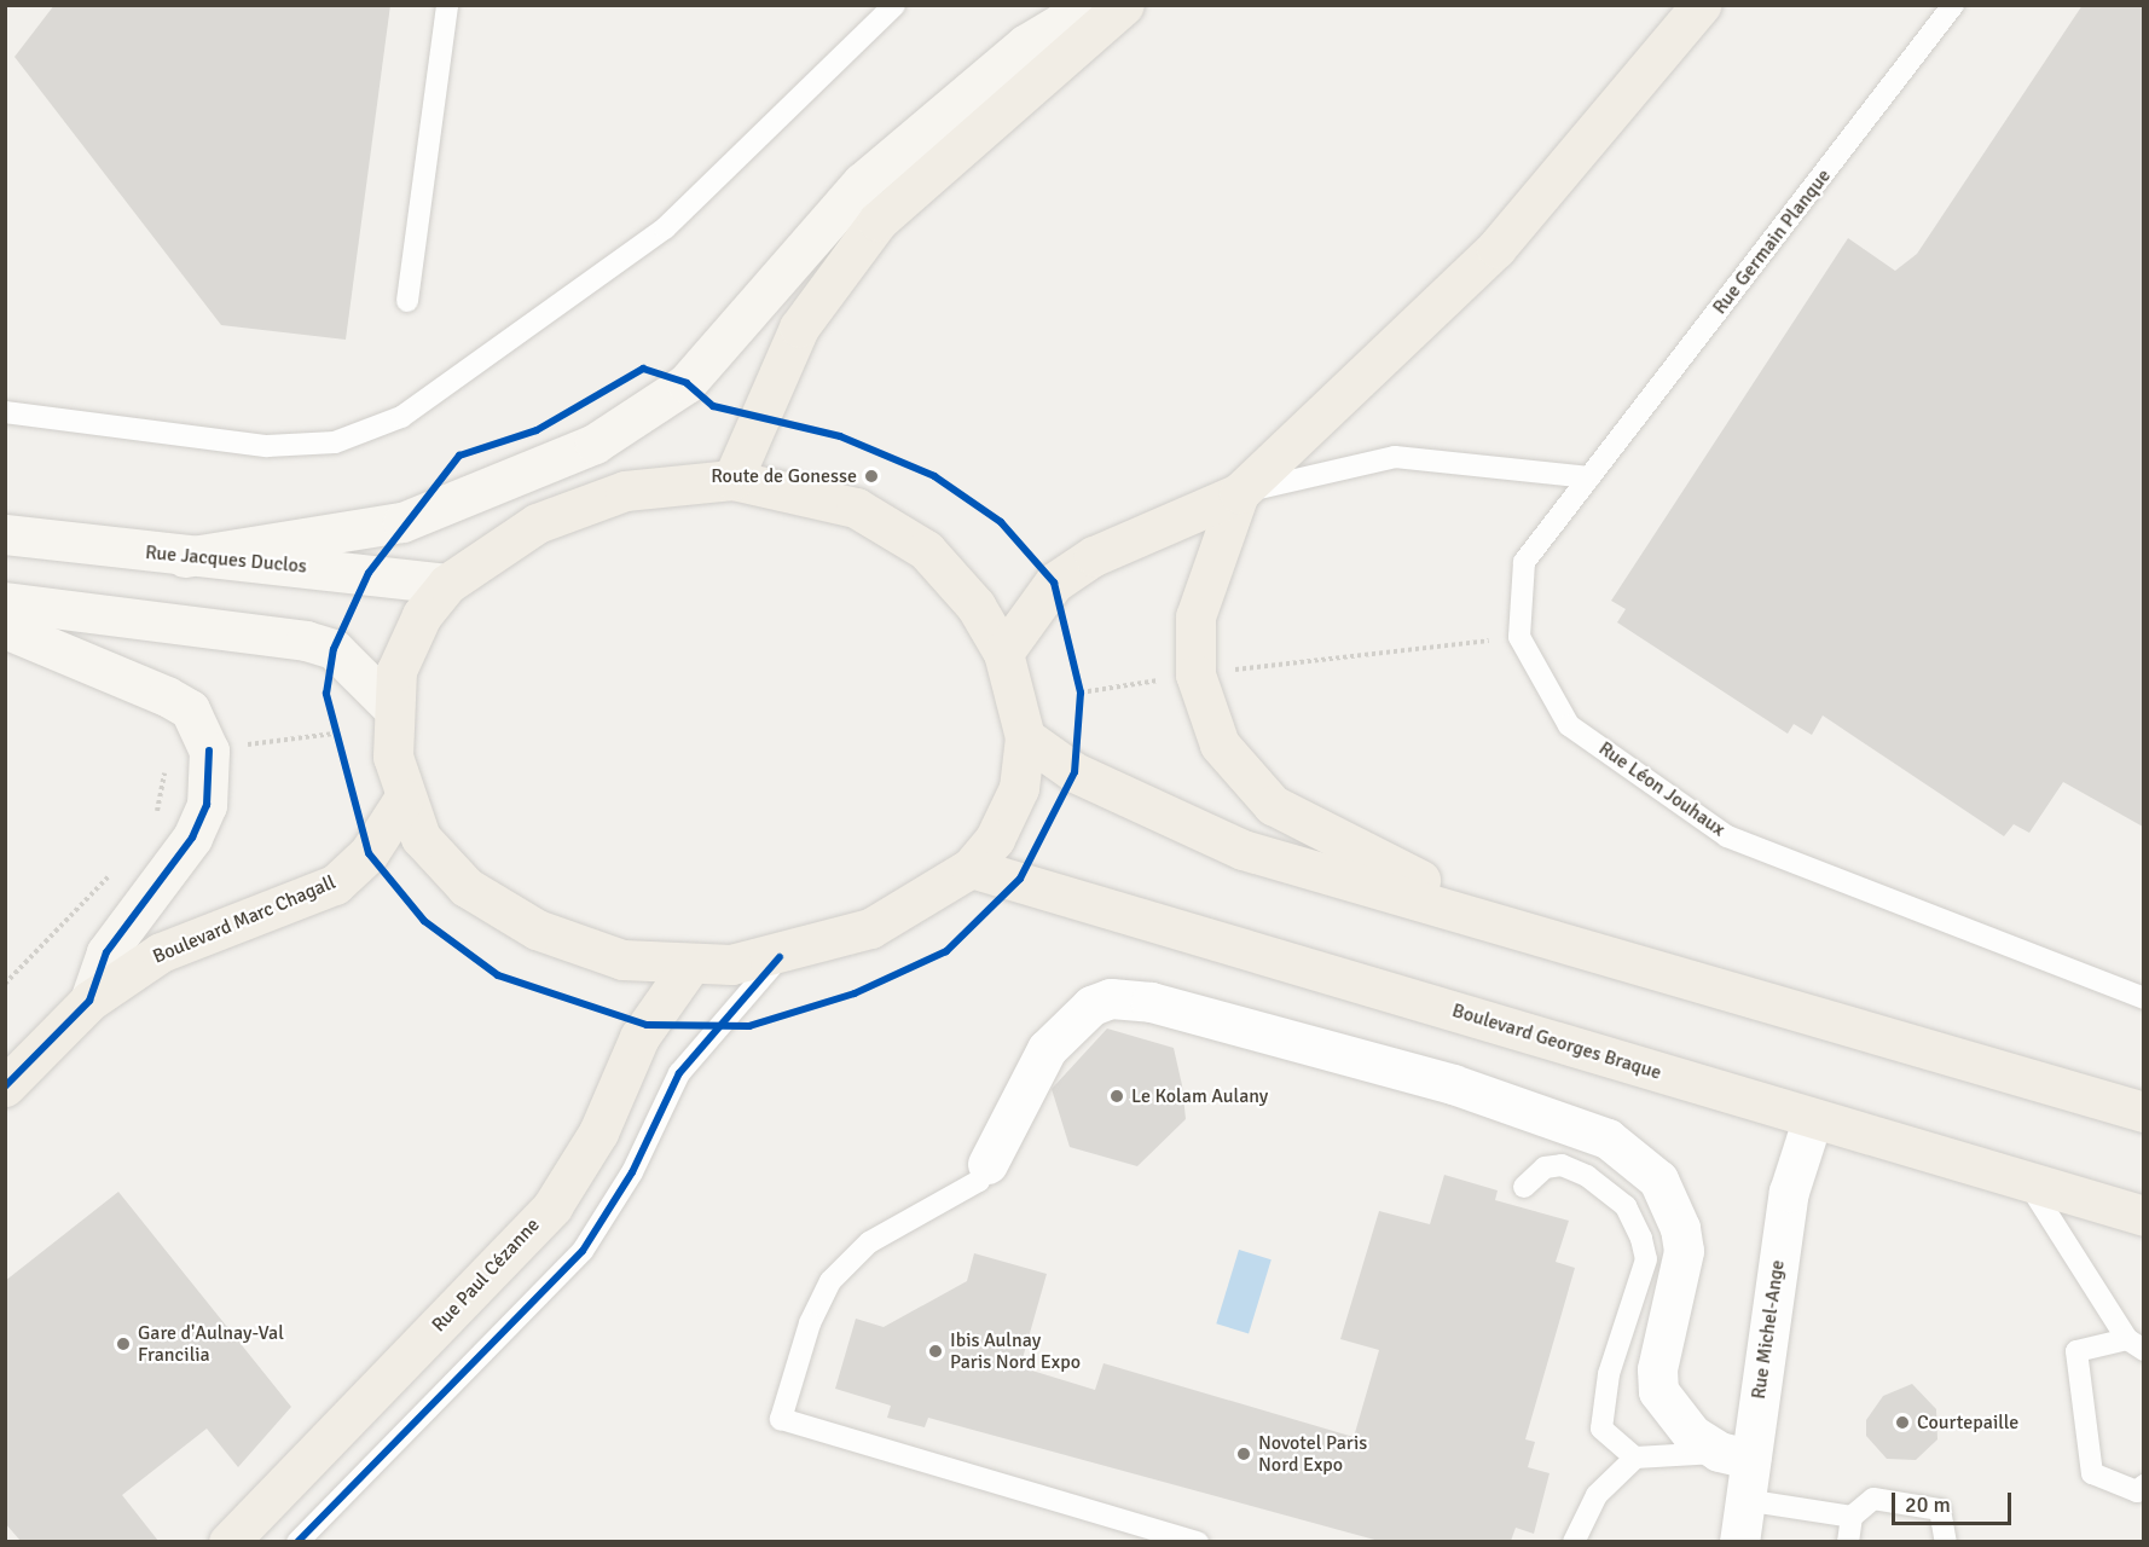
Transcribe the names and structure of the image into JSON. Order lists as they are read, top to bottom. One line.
{"streets":{"main road":["Rue Jacques Duclos","Boulevard Marc Chagall","Boulevard Georges Braque","Rue Paul Cézanne"],"street":["Rue Michel-Ange"],"lane":["Rue Germain Planque","Rue Léon Jouhaux"]},"crossings":[["Boulevard Georges Braque","Rue Michel-Ange"]],"places":["Route de Gonesse","Le Kolam Aulany","Gare d'Aulnay-Val Francilia","Ibis Aulnay Paris Nord Expo","Courtepaille","Novotel Paris Nord Expo"],"scale_bar":"20 m"}
